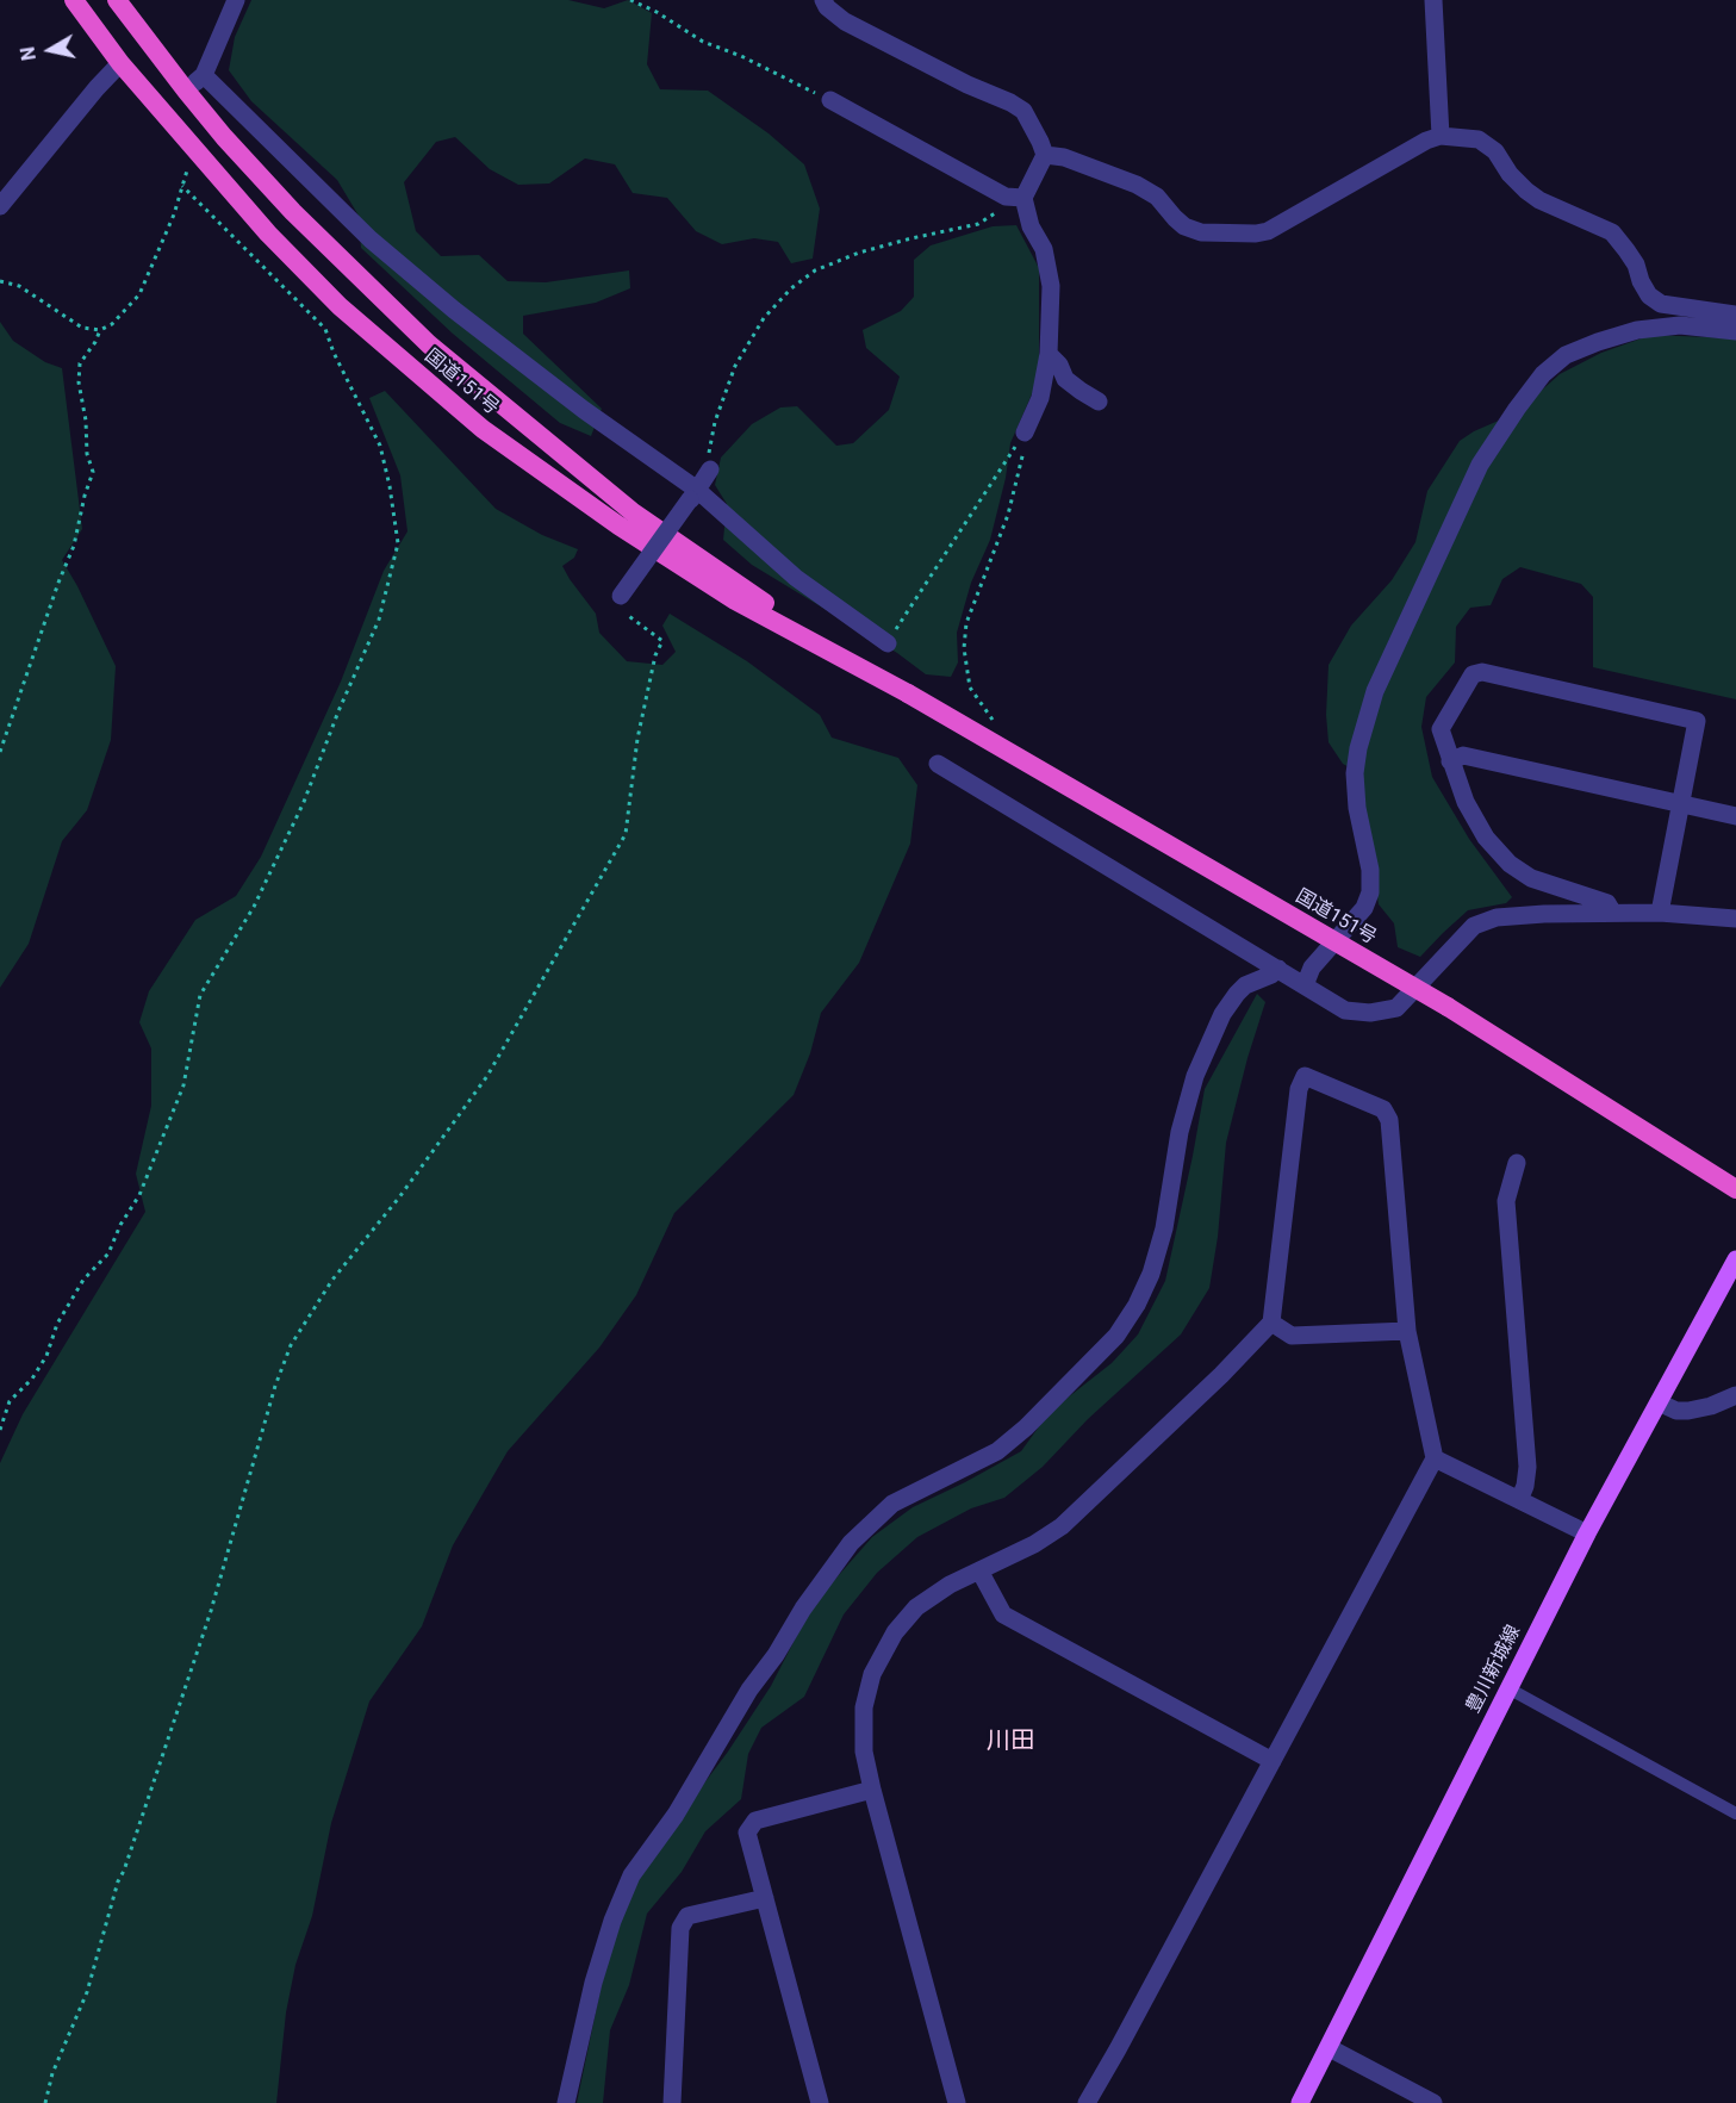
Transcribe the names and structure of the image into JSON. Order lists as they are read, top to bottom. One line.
{"streets":{"highway":["国道151号"],"main road":["豊川新城線"]},"districts":["川田"],"north":"left"}
